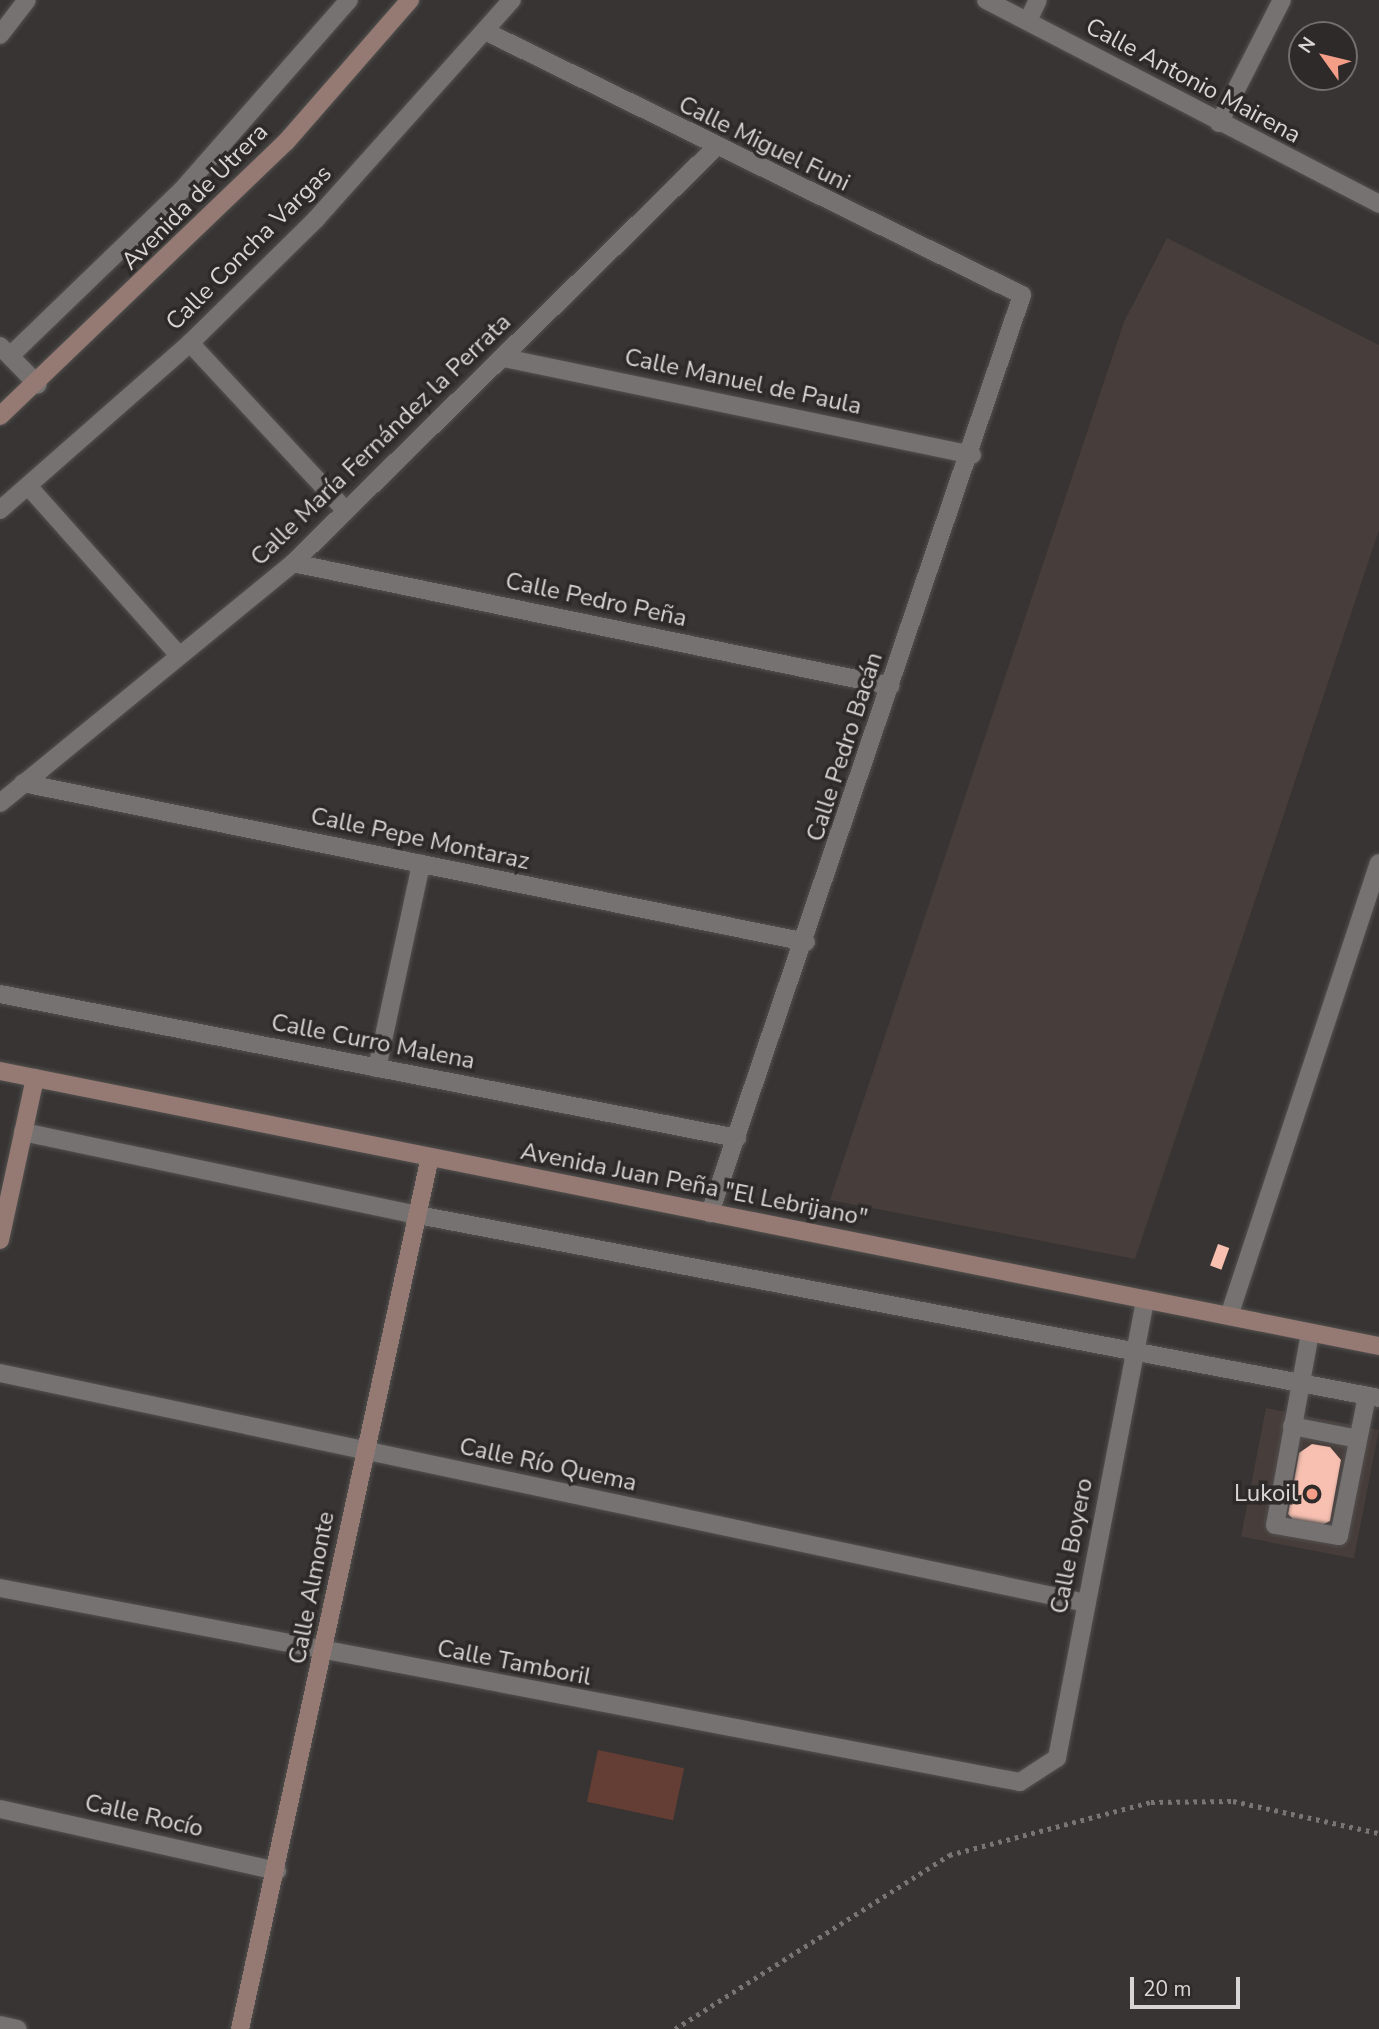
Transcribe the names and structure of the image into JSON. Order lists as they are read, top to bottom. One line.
{"streets":{"street":["Calle Antonio Mairena","Calle Miguel Funi","Avenida de Utrera","Calle Concha Vargas","Calle Manuel de Paula","Calle María Fernández la Perrata","Calle Pedro Peña","Calle Pedro Bacán","Calle Pepe Montaraz","Calle Curro Malena","Avenida Juan Peña \"El Lebrijano\"","Calle Río Quema","Calle Boyero","Calle Almonte","Calle Tamboril","Calle Rocío"]},"crossings":[["Calle Miguel Funi","Calle Concha Vargas"],["Calle Miguel Funi","Calle María Fernández la Perrata"],["Calle Miguel Funi","Calle Pedro Bacán"],["Calle Manuel de Paula","Calle María Fernández la Perrata"],["Calle Manuel de Paula","Calle Pedro Bacán"],["Calle María Fernández la Perrata","Calle Pedro Peña"],["Calle María Fernández la Perrata","Calle Pepe Montaraz"],["Calle Pedro Peña","Calle Pedro Bacán"],["Calle Pedro Bacán","Calle Pepe Montaraz"],["Calle Pedro Bacán","Calle Curro Malena"],["Calle Pedro Bacán","Avenida Juan Peña \"El Lebrijano\""],["Avenida Juan Peña \"El Lebrijano\"","Calle Boyero"],["Avenida Juan Peña \"El Lebrijano\"","Calle Almonte"],["Calle Río Quema","Calle Boyero"],["Calle Río Quema","Calle Almonte"],["Calle Boyero","Calle Tamboril"],["Calle Almonte","Calle Tamboril"],["Calle Almonte","Calle Rocío"]],"places":["Lukoil"],"scale_bar":"20 m","north":"top left"}
